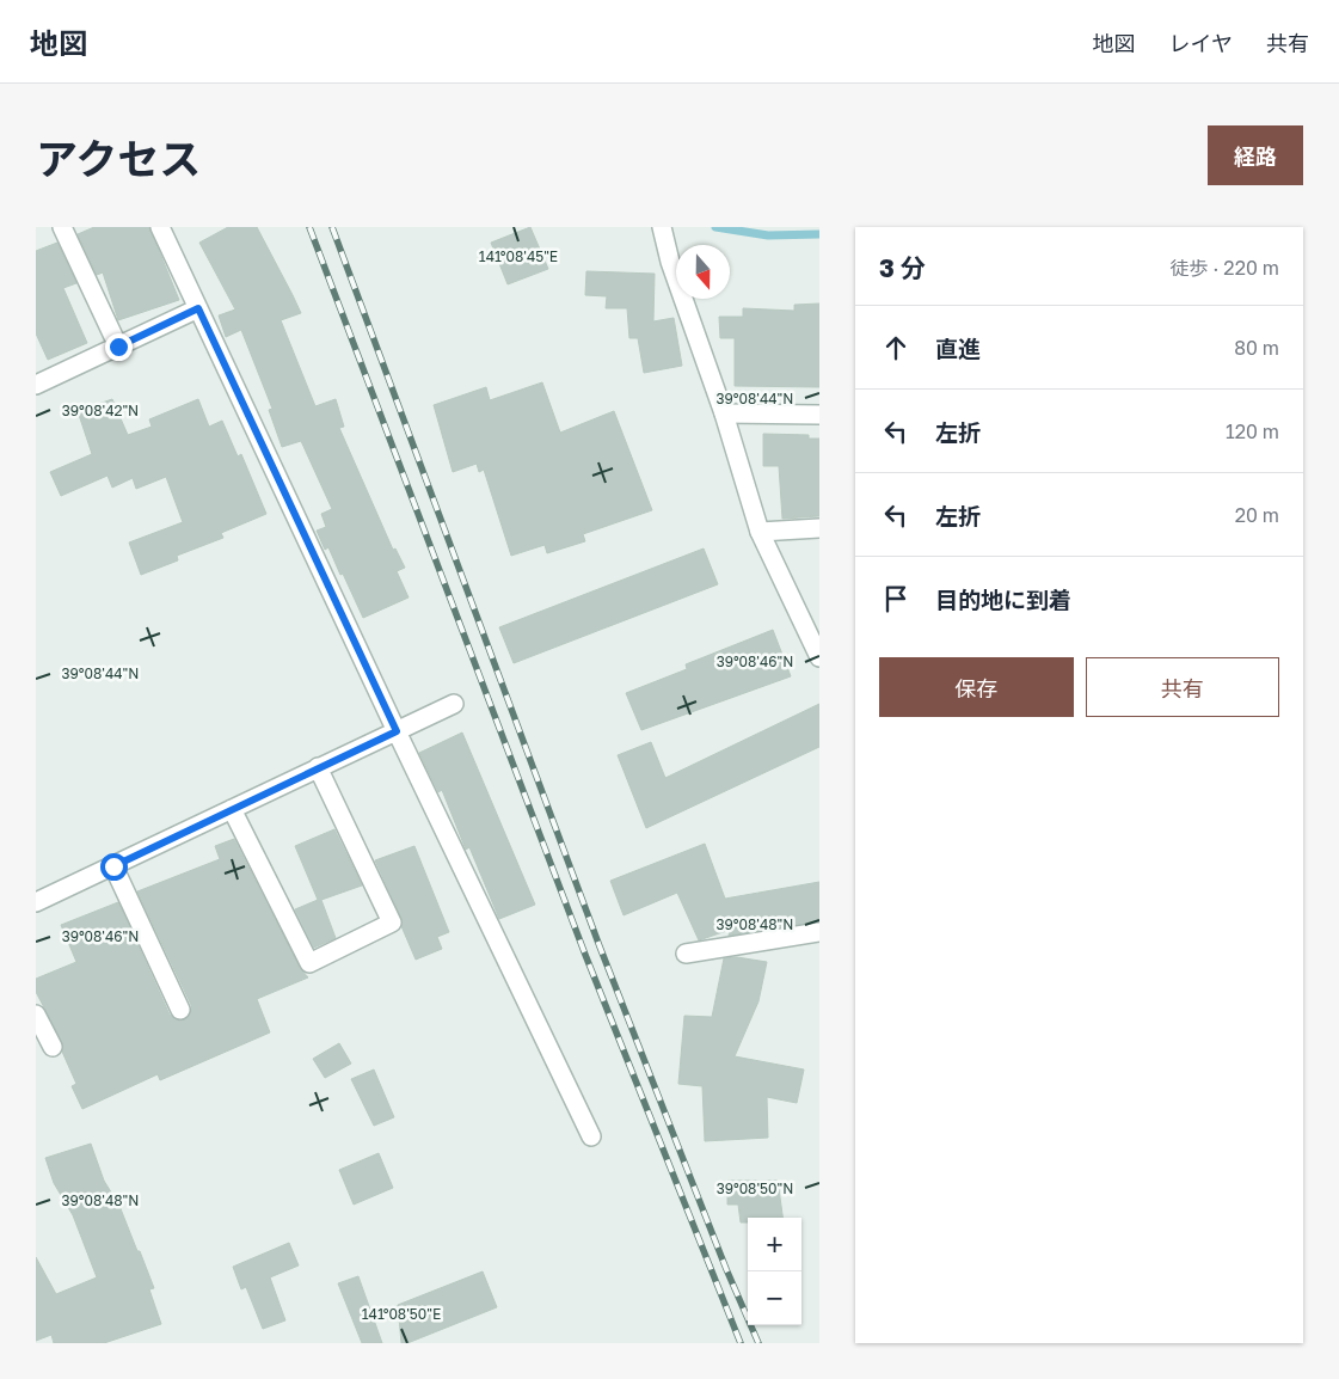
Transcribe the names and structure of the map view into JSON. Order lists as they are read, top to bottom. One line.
{"north":"bottom","page":{"header":"地図","nav":["地図","レイヤ","共有"],"title":"アクセス","buttons":["経路",["保存","共有"]],"heading":["3 分","徒歩 · 220 m"],"list":[["直進","80 m"],["左折","120 m"],["左折","20 m"],"目的地に到着"],"map_buttons":["+","−"]},"coordinates":["141°08'45\"E","39°08'44\"N","39°08'42\"N","39°08'46\"N","39°08'48\"N","39°08'50\"N","141°08'50\"E"]}
